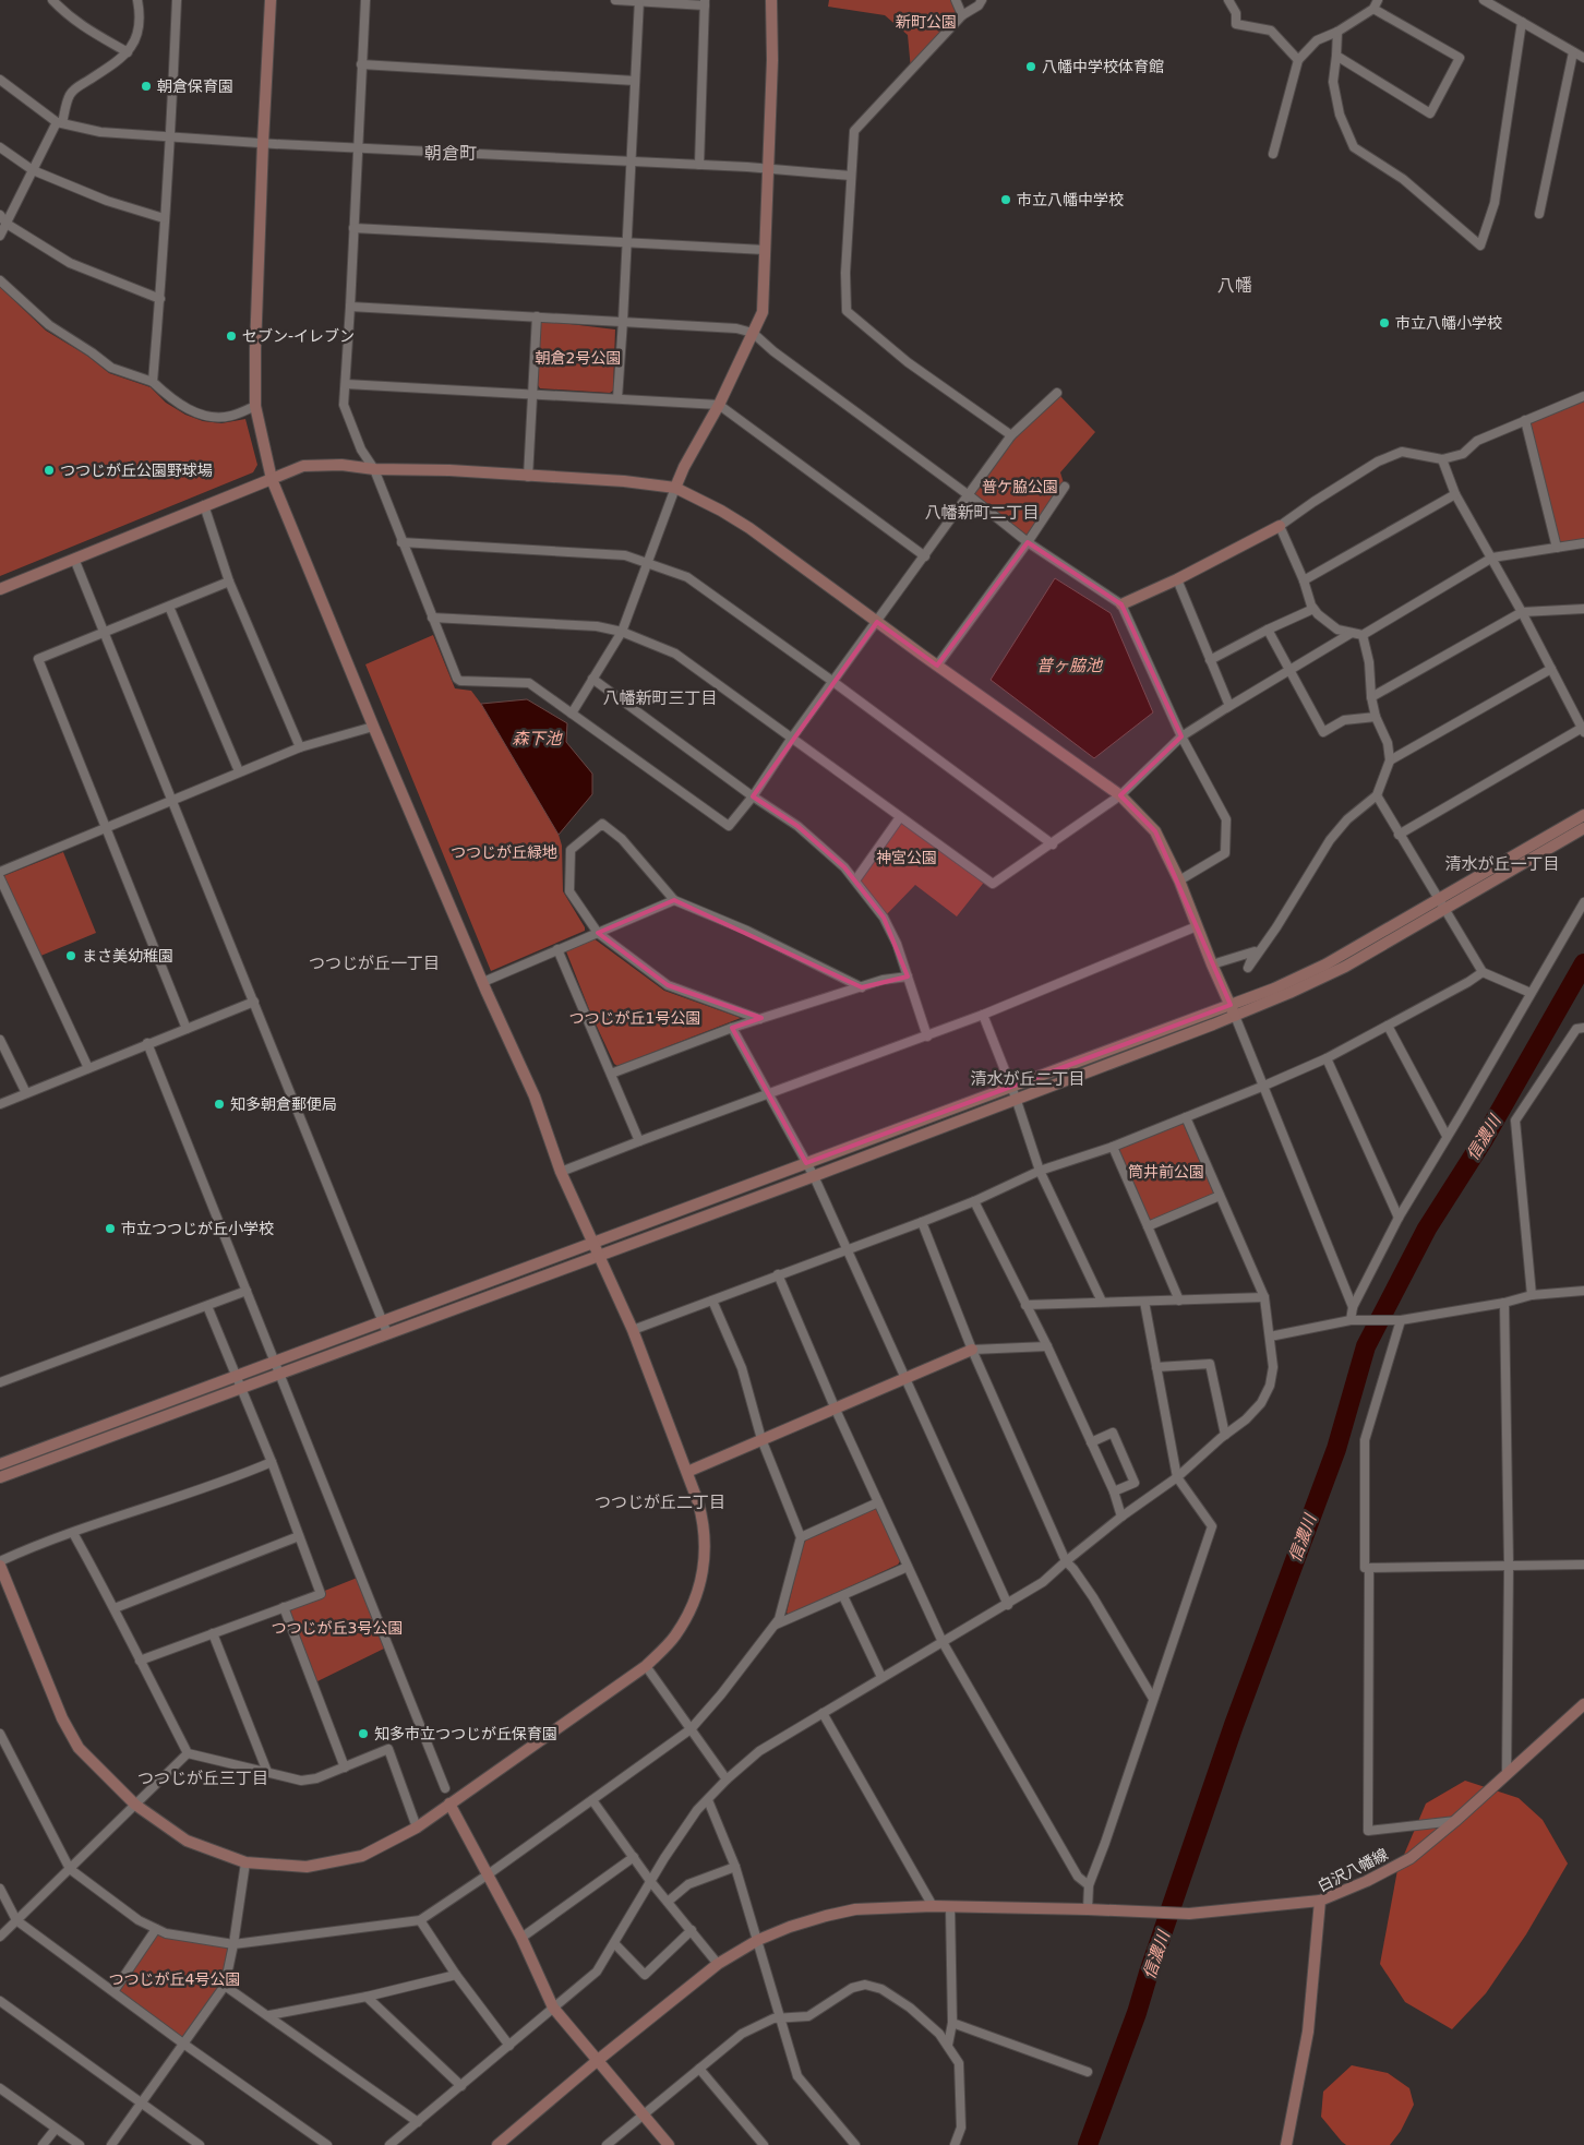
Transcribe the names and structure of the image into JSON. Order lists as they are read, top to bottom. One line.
{"streets":{"street":["白沢八幡線"]},"districts":["朝倉町","八幡","八幡新町二丁目","八幡新町三丁目","清水が丘一丁目","つつじが丘一丁目","清水が丘二丁目","つつじが丘二丁目","つつじが丘三丁目"],"water":["普ヶ脇池","森下池","信濃川"],"parks":["新町公園","朝倉2号公園","普ケ脇公園","つつじが丘緑地","神宮公園","つつじが丘1号公園","筒井前公園","つつじが丘3号公園","つつじが丘4号公園"],"places":["八幡中学校体育館","朝倉保育園","市立八幡中学校","市立八幡小学校","セブン-イレブン","つつじが丘公園野球場","まさ美幼稚園","知多朝倉郵便局","市立つつじが丘小学校","知多市立つつじが丘保育園"]}
